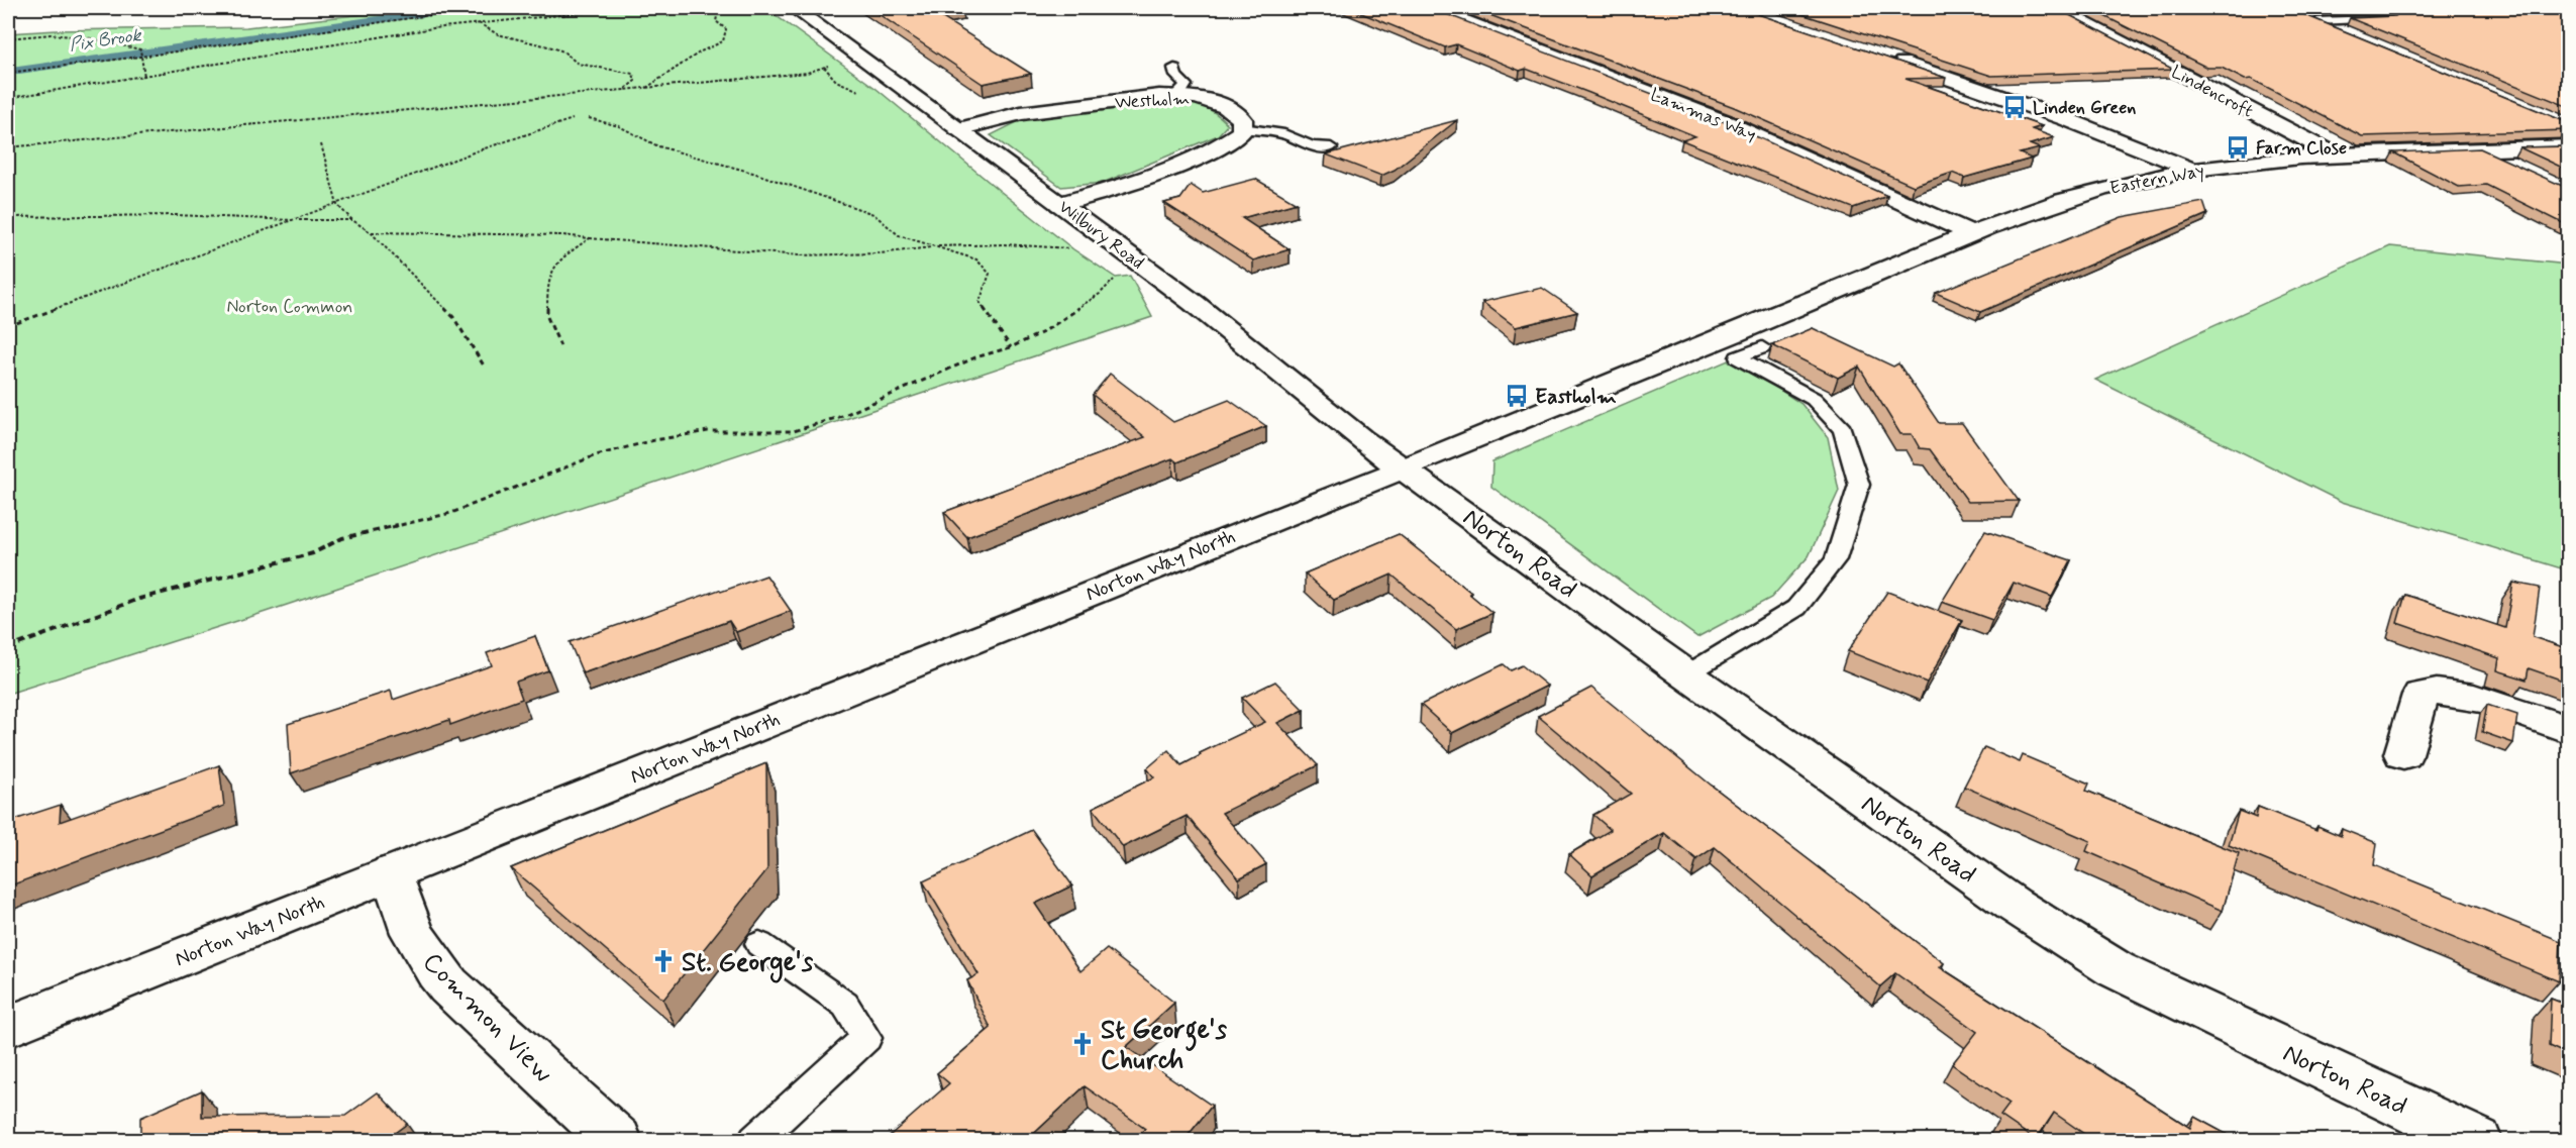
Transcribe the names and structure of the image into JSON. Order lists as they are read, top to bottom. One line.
{"streets":{"street":["Lindencroft","Westholm","Lammas Way","Eastern Way","Wilbury Road","Norton Road","Norton Way North","Common View"]},"crossings":[["Lindencroft","Eastern Way"],["Westholm","Wilbury Road"],["Lammas Way","Eastern Way"],["Wilbury Road","Norton Road"],["Wilbury Road","Norton Way North"],["Norton Road","Norton Way North"],["Norton Way North","Common View"]],"water":["Pix Brook"],"parks":["Norton Common"],"places":{"bus stop":["Linden Green","Farm Close","Eastholm"],"church":["St. George's","St George's Church"]}}
